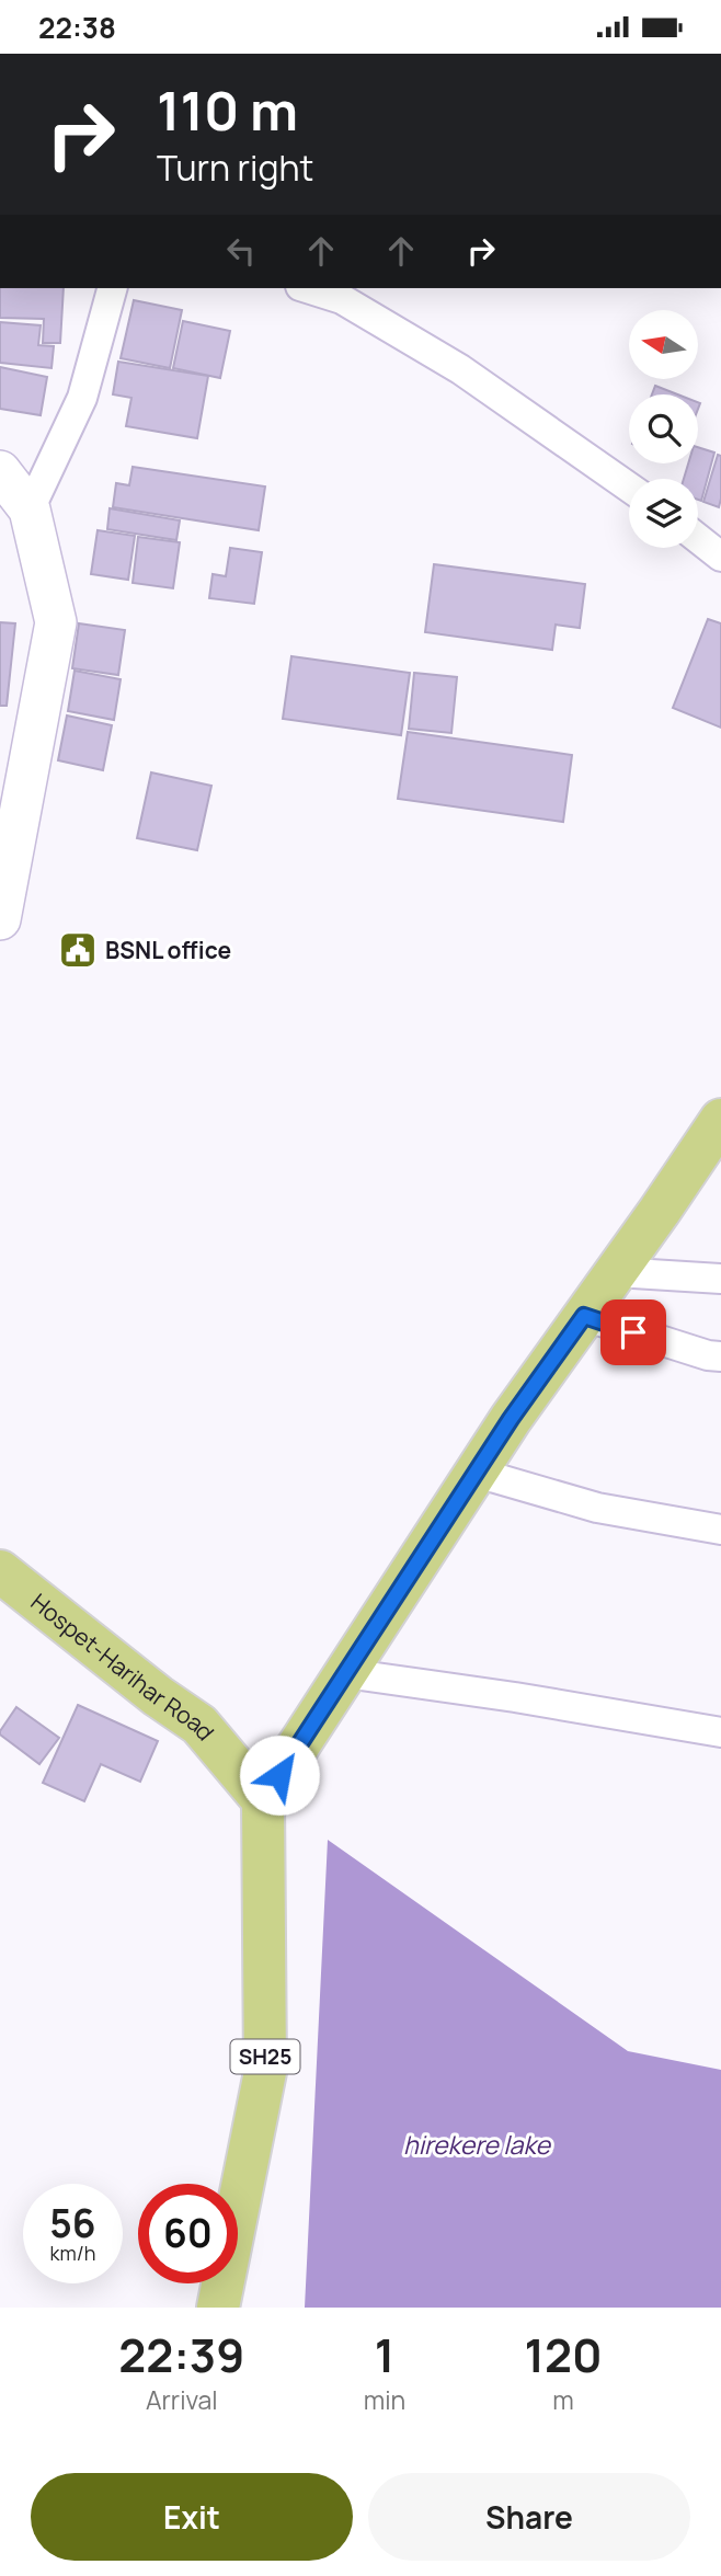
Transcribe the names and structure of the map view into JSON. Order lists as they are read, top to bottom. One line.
{"streets":{"main road":["Hospet-Harihar Road","SH25"]},"crossings":[["Hospet-Harihar Road","SH25"]],"water":["hirekere lake"],"places":{"public building":["BSNL office"]},"north":"left","page":{"status":"22:38","turn":["110 m","Turn right"],"speed":"56 km/h","limit":"60","eta":["22:39","Arrival","1","min","120","m"],"buttons":["Exit","Share"]}}
